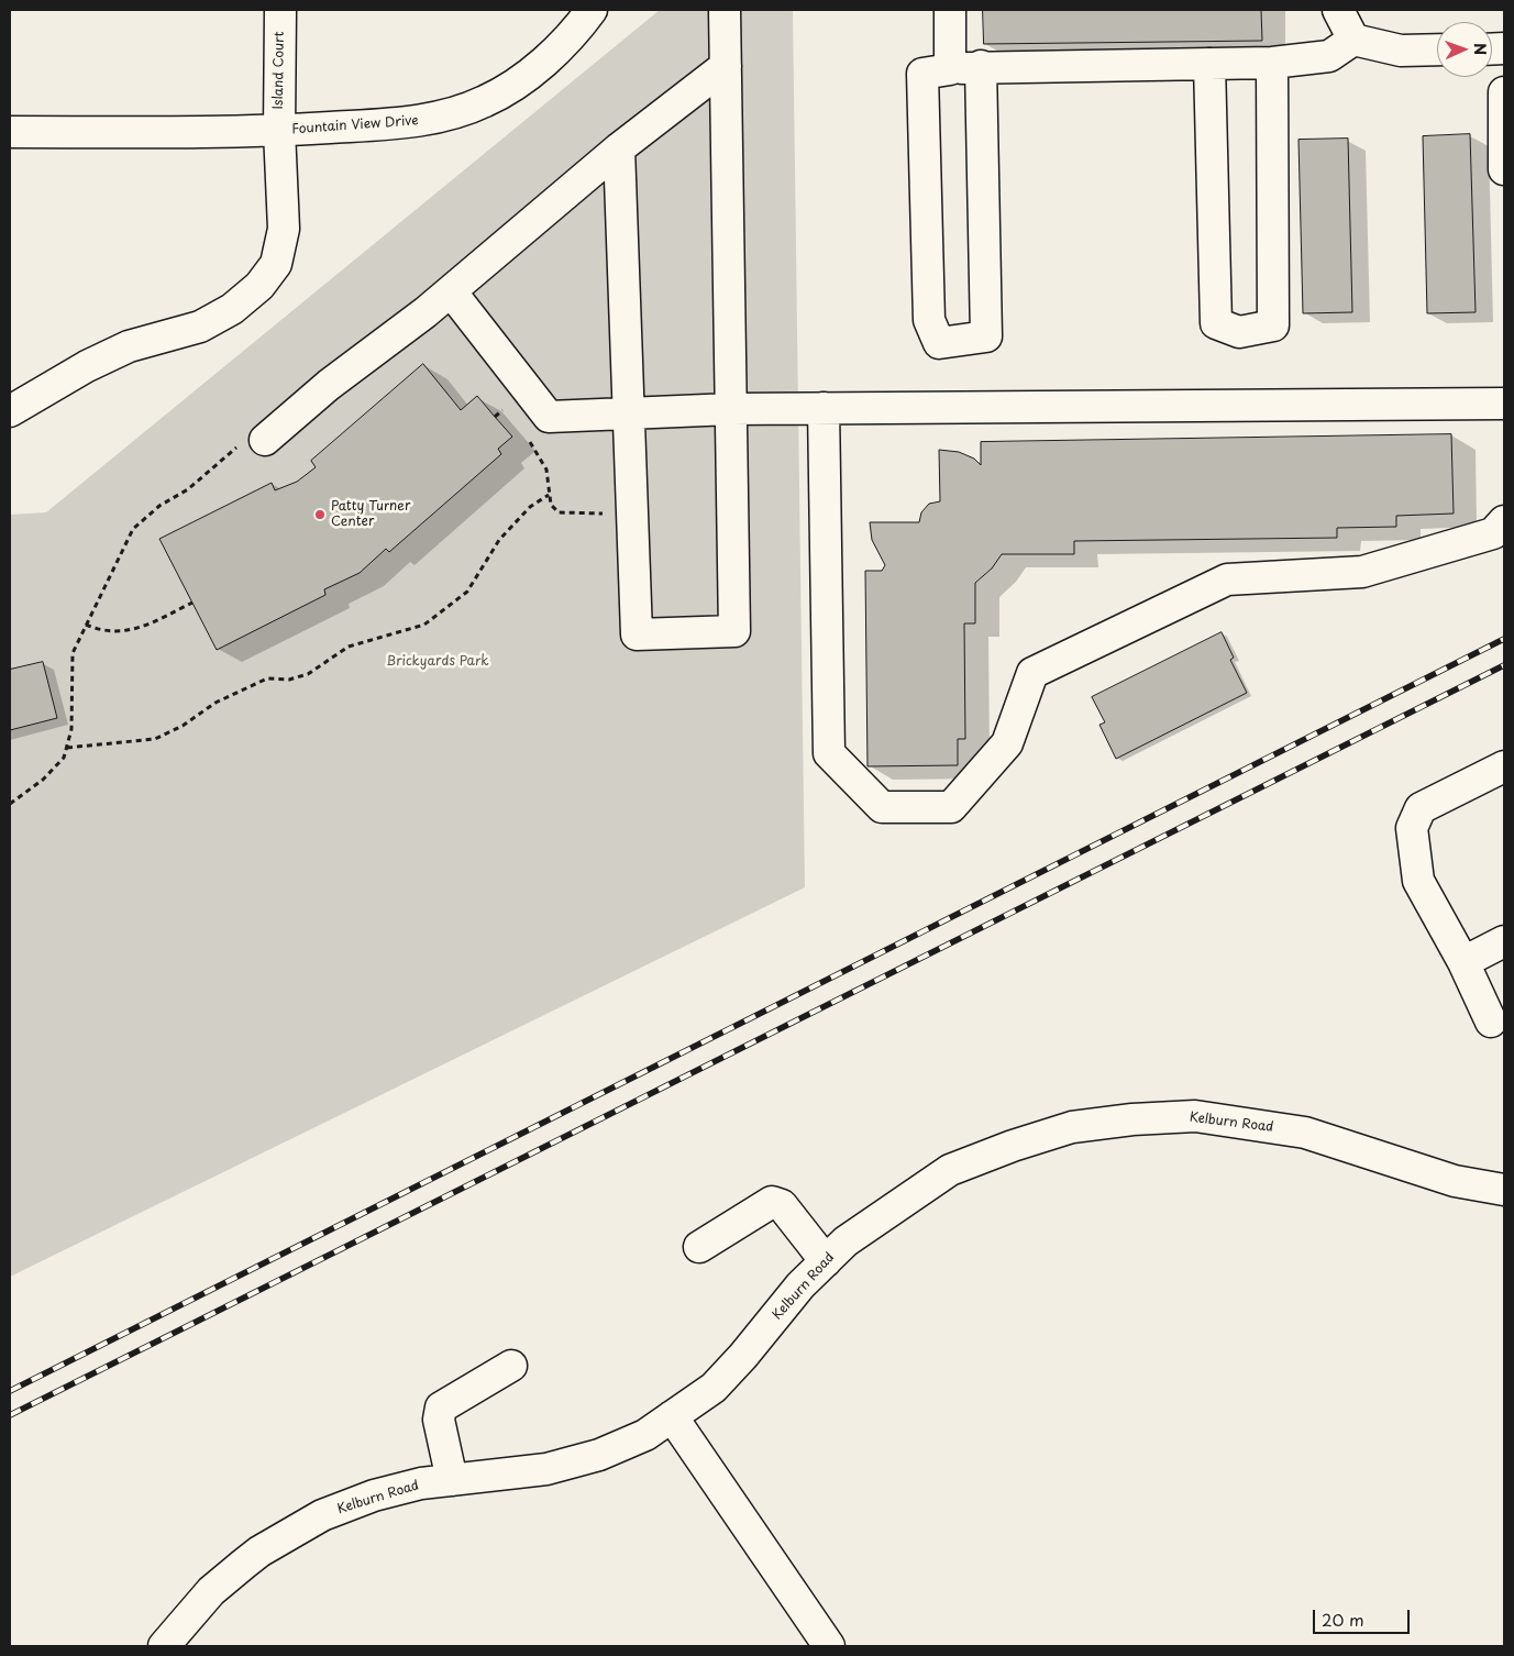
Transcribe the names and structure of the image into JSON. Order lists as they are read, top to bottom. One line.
{"streets":{"street":["Island Court","Fountain View Drive","Kelburn Road"]},"crossings":[["Island Court","Fountain View Drive"]],"parks":["Brickyards Park"],"places":["Patty Turner Center"],"scale_bar":"20 m","north":"right"}
